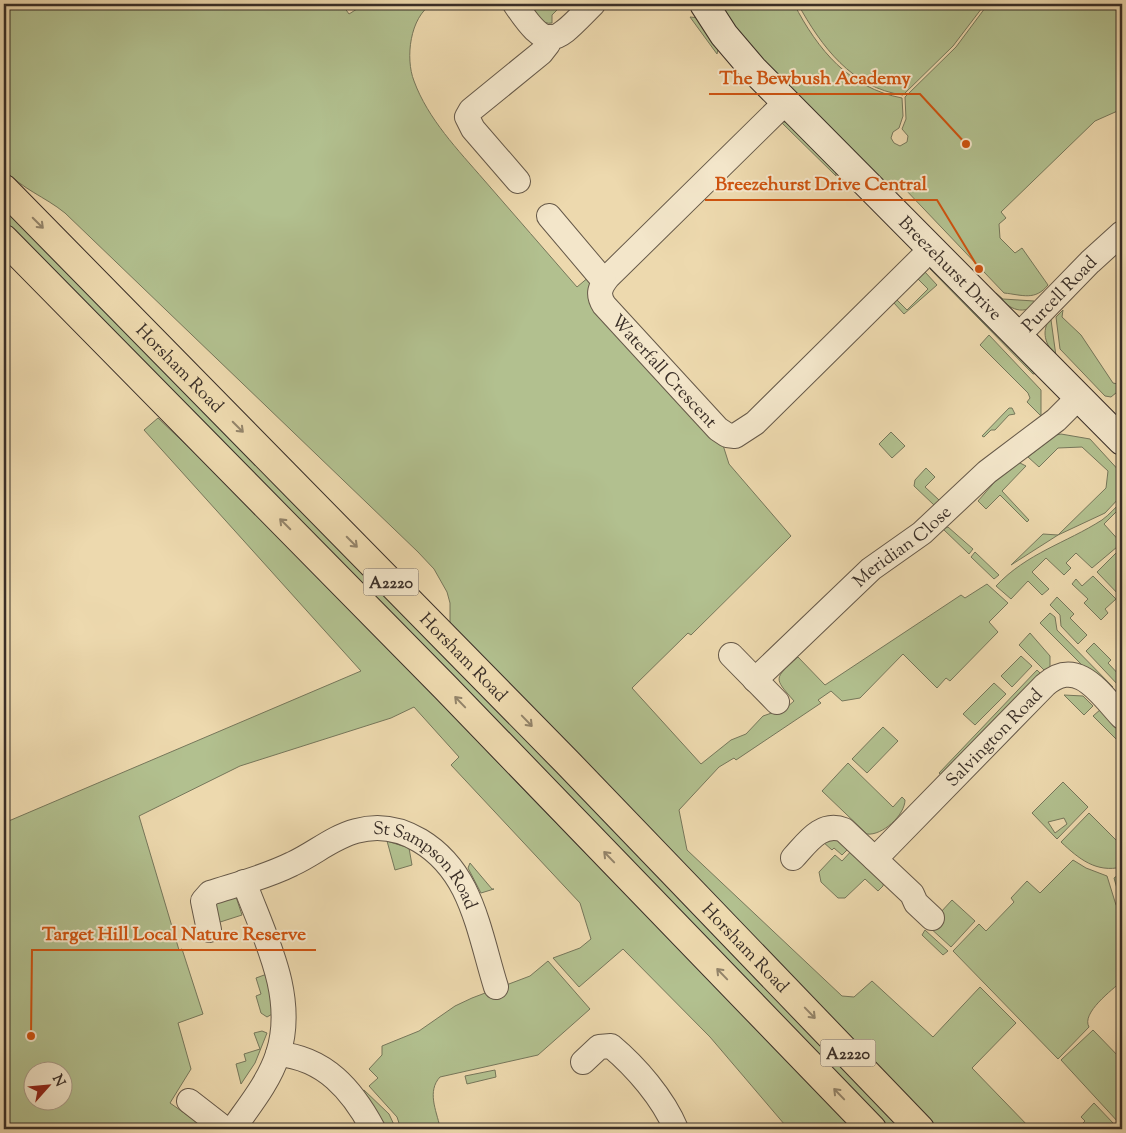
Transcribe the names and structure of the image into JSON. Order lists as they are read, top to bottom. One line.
{"streets":{"main road":["Horsham Road","A2220"],"street":["Breezehurst Drive","Purcell Road","Waterfall Crescent","Meridian Close","Salvington Road","St Sampson Road"]},"crossings":[["Breezehurst Drive","Purcell Road"],["Breezehurst Drive","Waterfall Crescent"],["Breezehurst Drive","Meridian Close"]],"places":["The Bewbush Academy","Breezehurst Drive Central","Target Hill Local Nature Reserve"],"north":"top right"}
